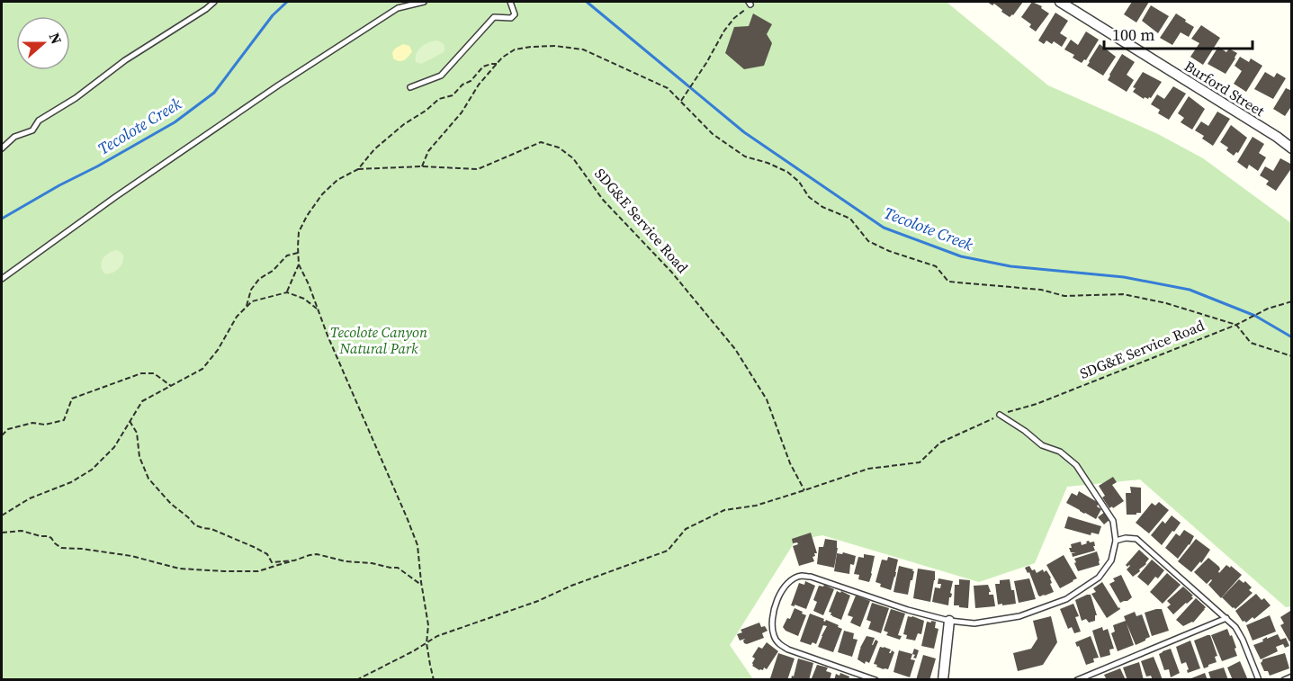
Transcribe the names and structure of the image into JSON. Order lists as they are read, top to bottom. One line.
{"streets":{"street":["Burford Street"],"path":["SDG&E Service Road"]},"water":["Tecolote Creek"],"parks":["Tecolote Canyon Natural Park"],"scale_bar":"100 m","north":"right"}
